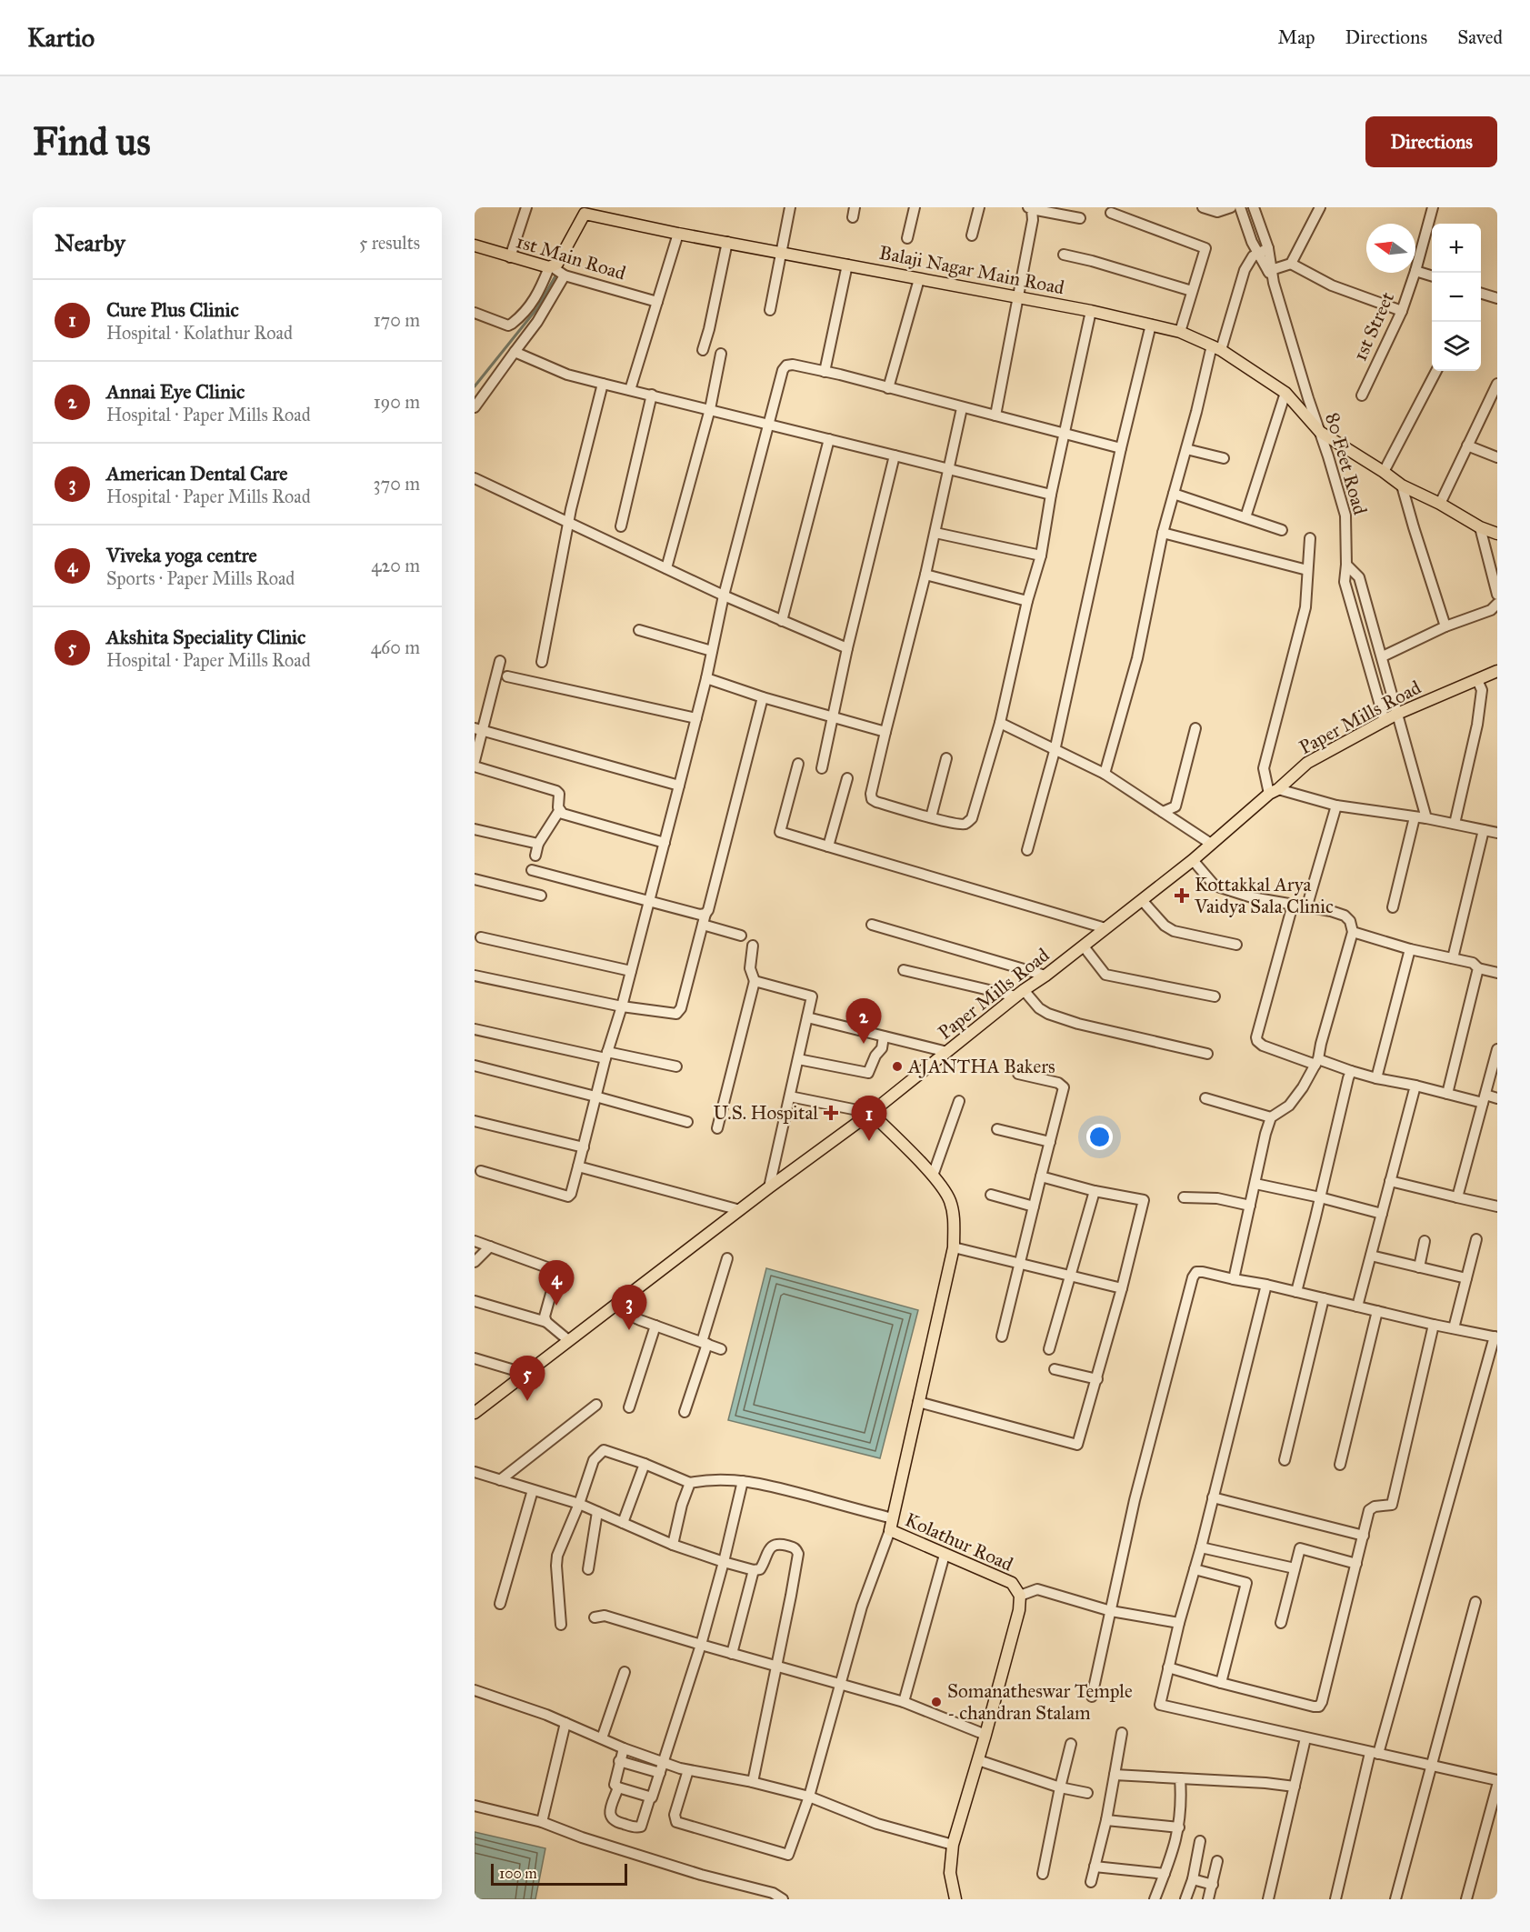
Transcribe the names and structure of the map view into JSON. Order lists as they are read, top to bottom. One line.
{"streets":{"main road":["1st Main Road","Balaji Nagar Main Road","Paper Mills Road","Kolathur Road"],"street":["1st Street","80 Feet Road"]},"crossings":[["Balaji Nagar Main Road","80 Feet Road"],["80 Feet Road","Paper Mills Road"],["Paper Mills Road","Kolathur Road"]],"places":{"health":["Kottakkal Arya Vaidya Sala Clinic","U.S. Hospital"],"other":["AJANTHA Bakers","Somanatheswar Temple - chandran Stalam"]},"scale_bar":"100 m","north":"left","page":{"header":"Kartio","nav":["Map","Directions","Saved"],"buttons":"Directions","title":"Find us","heading":["Nearby","5 results"],"map_buttons":["+","−"],"list":[{"mark":"1","name":"Cure Plus Clinic","note":"Hospital · Kolathur Road","value":"170 m"},{"mark":"2","name":"Annai Eye Clinic","note":"Hospital · Paper Mills Road","value":"190 m"},{"mark":"3","name":"American Dental Care","note":"Hospital · Paper Mills Road","value":"370 m"},{"mark":"4","name":"Viveka yoga centre","note":"Sports · Paper Mills Road","value":"420 m"},{"mark":"5","name":"Akshita Speciality Clinic","note":"Hospital · Paper Mills Road","value":"460 m"}],"pins":["2","1","4","3","5"],"scale":"100 m"}}
